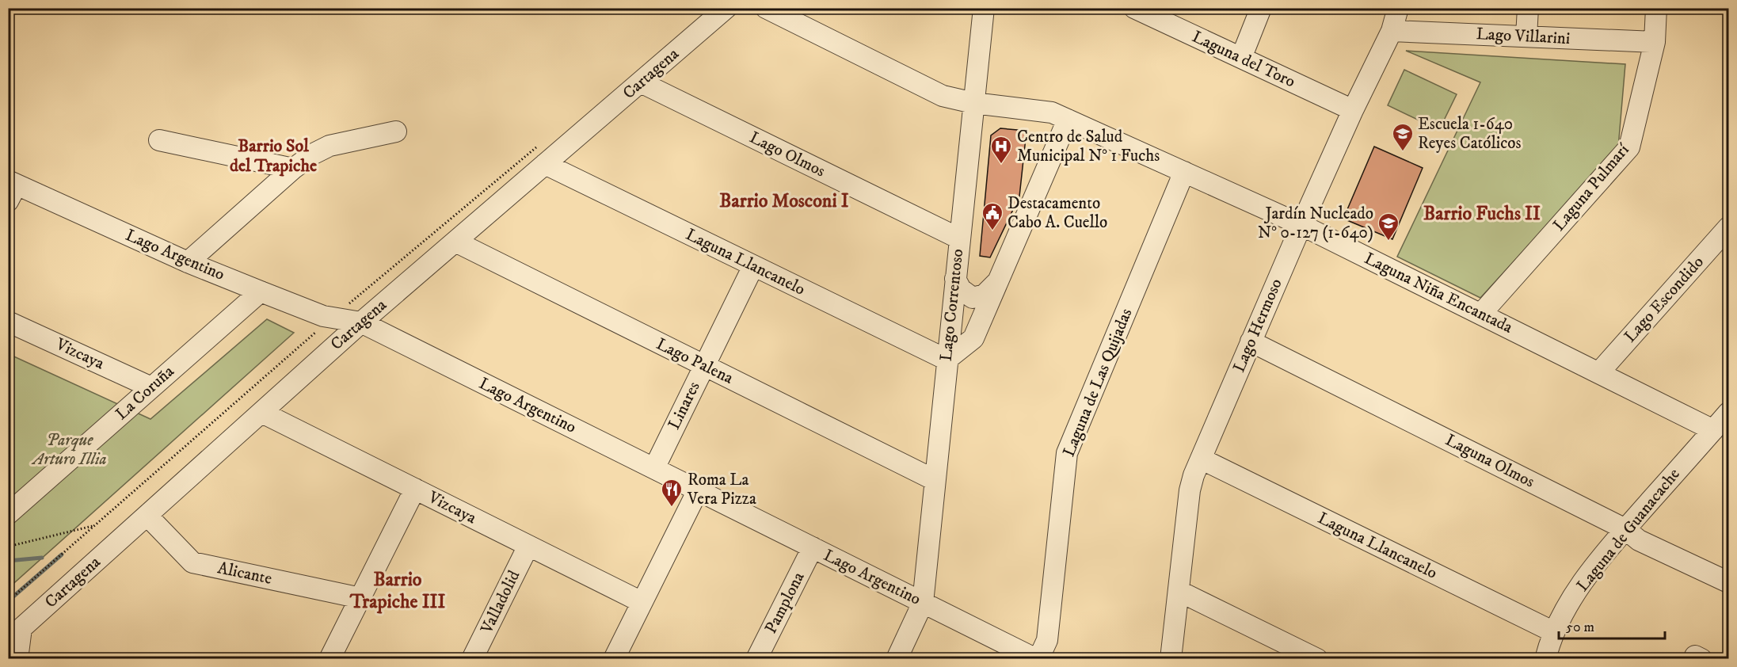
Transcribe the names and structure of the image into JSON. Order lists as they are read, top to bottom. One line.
{"streets":{"street":["Lago Villarini","Laguna del Toro","Cartagena","Lago Olmos","Laguna Pulmarí","Lago Argentino","Laguna Llancanelo","Laguna Niña Encantada","Lago Escondido","Lago Correntoso","Lago Hermoso","Vizcaya","Lago Palena","Laguna de Las Quijadas","La Coruña","Linares","Laguna Olmos","Laguna de Guanacache","Alicante","Valladolid","Pamplona"]},"crossings":[["Lago Villarini","Laguna Pulmarí"],["Lago Villarini","Lago Hermoso"],["Laguna del Toro","Lago Hermoso"],["Cartagena","Lago Olmos"],["Cartagena","Lago Argentino"],["Cartagena","Laguna Llancanelo"],["Cartagena","Vizcaya"],["Cartagena","Lago Palena"],["Cartagena","Alicante"],["Lago Olmos","Lago Correntoso"],["Laguna Pulmarí","Laguna Niña Encantada"],["Lago Argentino","Lago Correntoso"],["Lago Argentino","Laguna de Las Quijadas"],["Lago Argentino","La Coruña"],["Lago Argentino","Linares"],["Lago Argentino","Pamplona"],["Laguna Llancanelo","Lago Correntoso"],["Laguna Llancanelo","Lago Hermoso"],["Laguna Llancanelo","Linares"],["Laguna Llancanelo","Laguna de Guanacache"],["Laguna Niña Encantada","Lago Escondido"],["Laguna Niña Encantada","Lago Correntoso"],["Laguna Niña Encantada","Lago Hermoso"],["Laguna Niña Encantada","Laguna de Las Quijadas"],["Laguna Niña Encantada","Laguna de Guanacache"],["Lago Correntoso","Lago Palena"],["Lago Hermoso","Laguna Olmos"],["Vizcaya","La Coruña"],["Vizcaya","Valladolid"],["Lago Palena","Linares"],["Laguna Olmos","Laguna de Guanacache"]],"districts":["Barrio Sol del Trapiche","Barrio Mosconi I","Barrio Fuchs II","Barrio Trapiche III"],"parks":["Parque Arturo Illia"],"places":{"school or university":["Escuela 1-640 Reyes Católicos","Jardín Nucleado N° 0-127 (1-640)"],"hospital":["Centro de Salud Municipal N° 1 Fuchs"],"public building":["Destacamento Cabo A. Cuello"],"restaurant":["Roma La Vera Pizza"]},"scale_bar":"50 m"}
